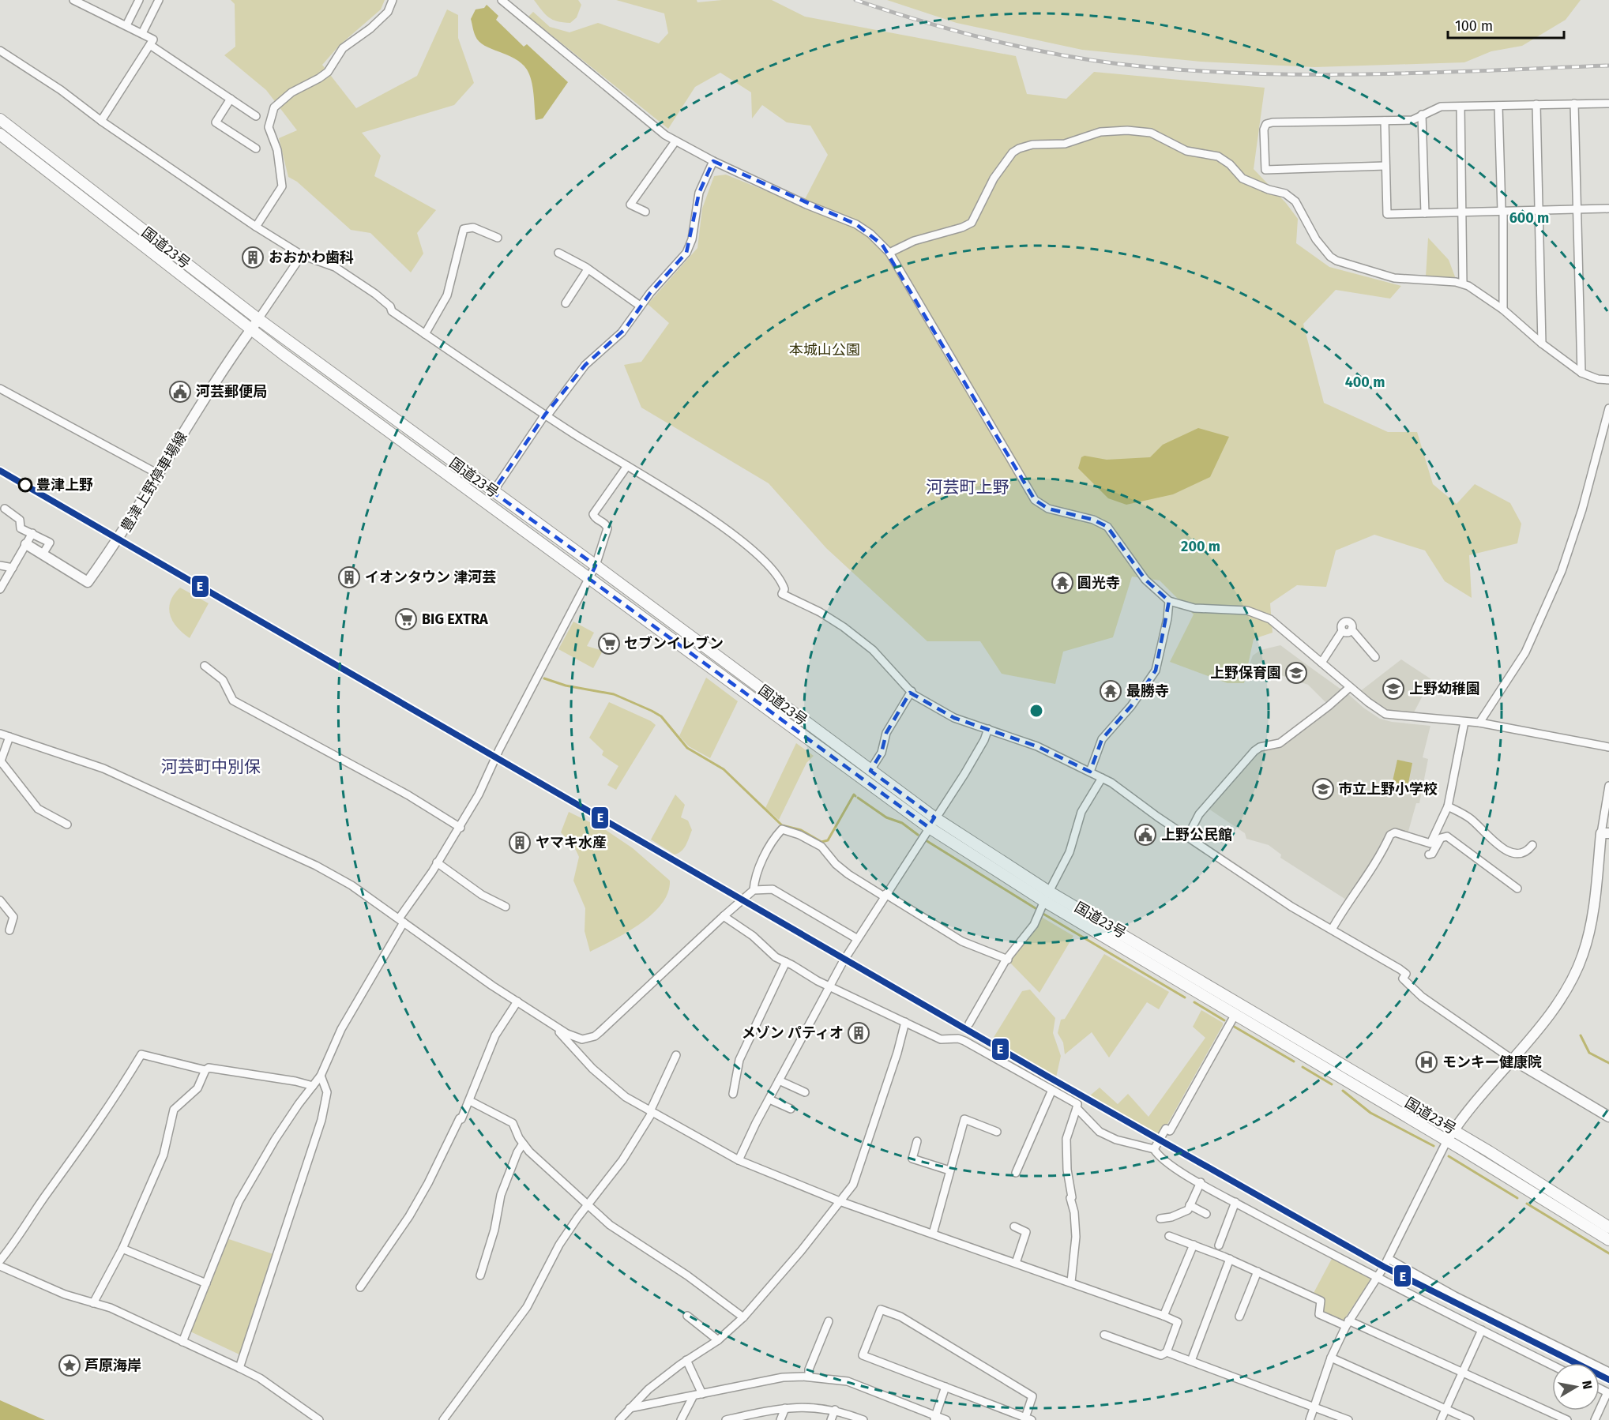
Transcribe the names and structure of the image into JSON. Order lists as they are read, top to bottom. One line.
{"streets":{"highway":["国道23号"],"main road":["豊津上野停車場線"]},"crossings":[["国道23号","豊津上野停車場線"]],"districts":["河芸町上野","河芸町中別保"],"parks":["本城山公園"],"places":{"building":["おおかわ歯科","イオンタウン 津河芸","ヤマキ水産","メゾン パティオ"],"public building":["河芸郵便局","上野公民館"],"other":["豊津上野"],"temple":["圓光寺","最勝寺"],"supermarket":["BIG EXTRA","セブンイレブン"],"school or university":["上野保育園","上野幼稚園","市立上野小学校"],"hospital":["モンキー健康院"],"place":["芦原海岸"]},"lines":["transit line E"],"scale_bar":"100 m","north":"right","rings":["600 m","400 m","200 m"]}
